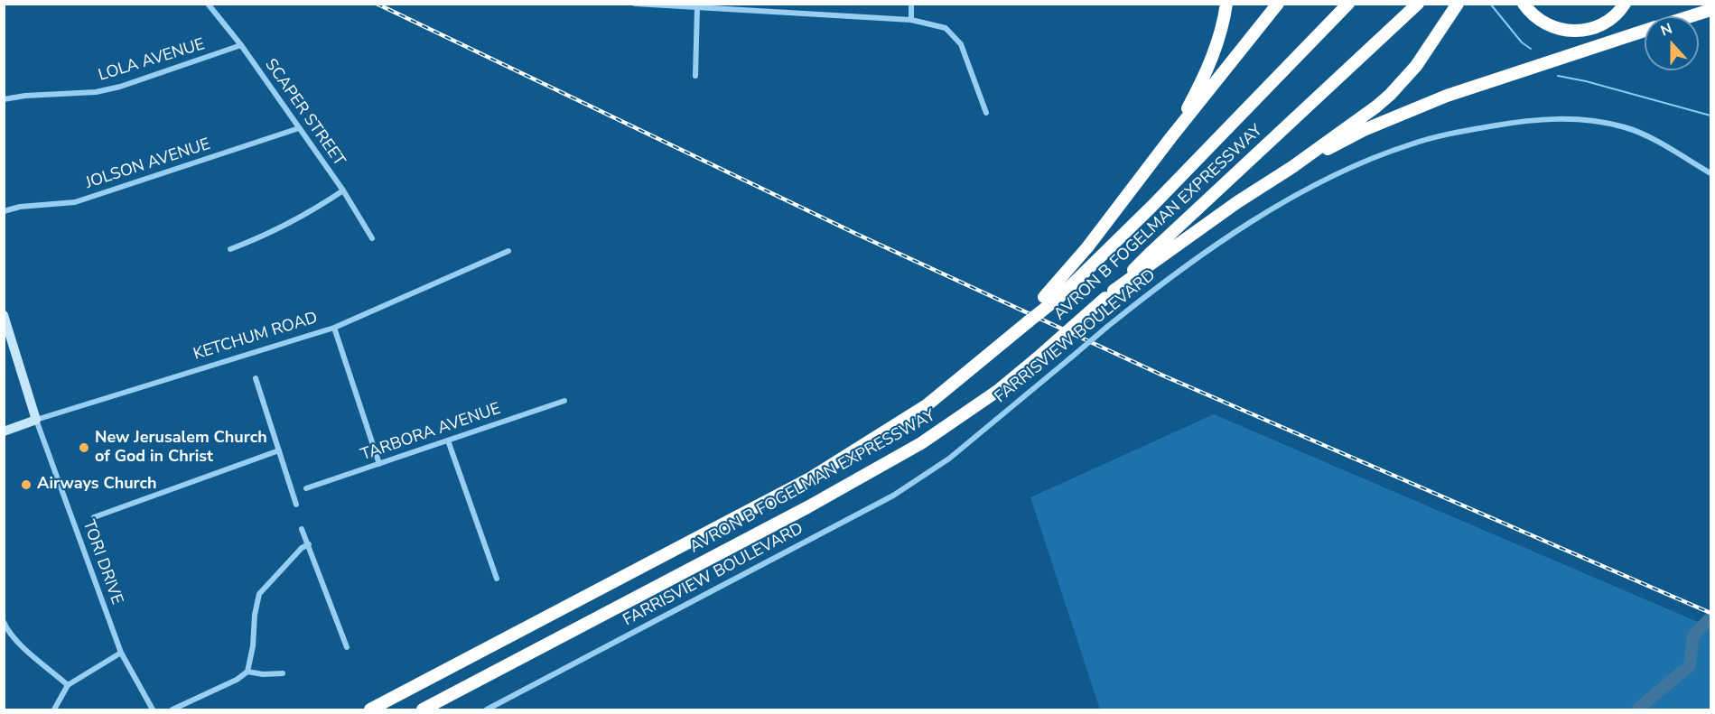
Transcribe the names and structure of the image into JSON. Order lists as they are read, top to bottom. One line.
{"streets":{"highway":["AVRON B FOGELMAN EXPRESSWAY"],"main road":["KETCHUM ROAD"],"street":["LOLA AVENUE","SCAPER STREET","JOLSON AVENUE","FARRISVIEW BOULEVARD","TARBORA AVENUE","TORI DRIVE"]},"crossings":[["LOLA AVENUE","SCAPER STREET"],["SCAPER STREET","JOLSON AVENUE"],["KETCHUM ROAD","TORI DRIVE"]],"places":["New Jerusalem Church of God in Christ","Airways Church"],"north":"top"}
